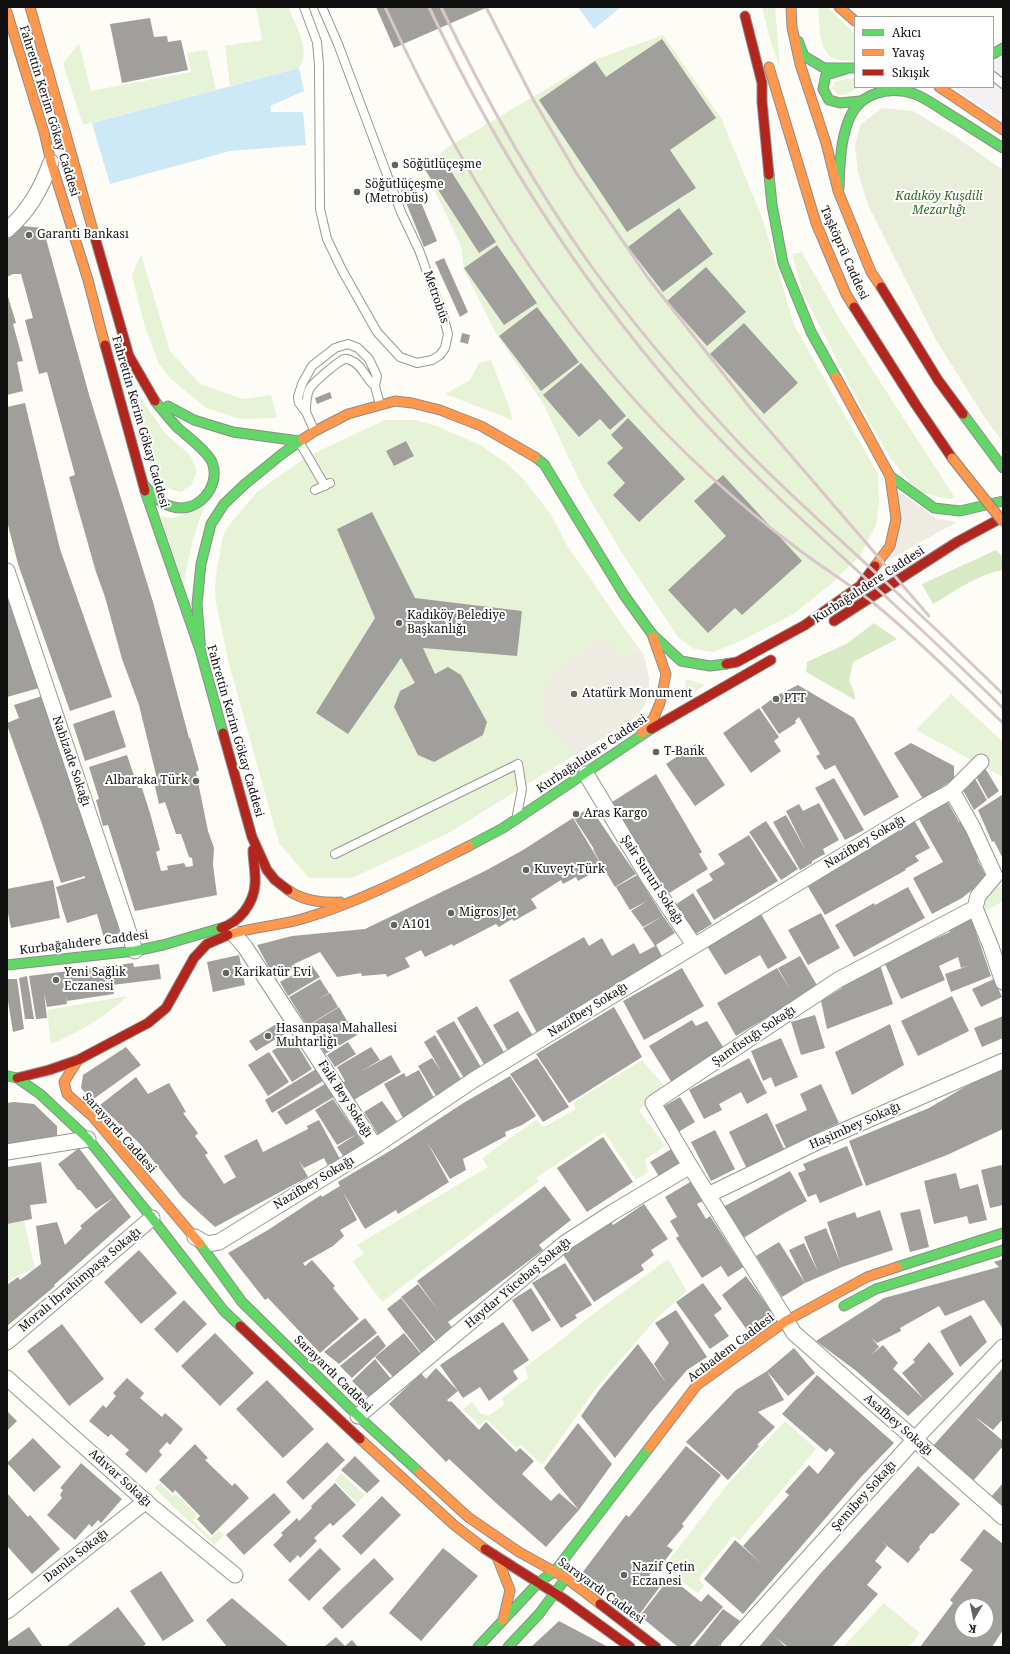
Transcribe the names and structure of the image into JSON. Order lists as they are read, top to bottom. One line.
{"streets":{"main road":["Fahrettin Kerim Gökay Caddesi","Taşköprü Caddesi","Kurbağalıdere Caddesi","Sarayardı Caddesi","Acıbadem Caddesi"],"street":["Nabizade Sokağı","Nazifbey Sokağı","Şair Sururi Sokağı","Şamfıstığı Sokağı","Faik Bey Sokağı","Haşimbey Sokağı","Moralı İbrahimpaşa Sokağı","Haydar Yücebaş Sokağı","Asafbey Sokağı","Adıvar Sokağı","Şemibey Sokağı","Damla Sokağı"],"lane":["Metrobüs"]},"crossings":[["Fahrettin Kerim Gökay Caddesi","Kurbağalıdere Caddesi"],["Kurbağalıdere Caddesi","Nabizade Sokağı"],["Kurbağalıdere Caddesi","Şair Sururi Sokağı"],["Kurbağalıdere Caddesi","Faik Bey Sokağı"],["Kurbağalıdere Caddesi","Sarayardı Caddesi"],["Nazifbey Sokağı","Şair Sururi Sokağı"],["Nazifbey Sokağı","Faik Bey Sokağı"],["Nazifbey Sokağı","Sarayardı Caddesi"],["Şamfıstığı Sokağı","Haşimbey Sokağı"],["Şamfıstığı Sokağı","Haydar Yücebaş Sokağı"],["Şamfıstığı Sokağı","Acıbadem Caddesi"],["Şamfıstığı Sokağı","Asafbey Sokağı"],["Sarayardı Caddesi","Moralı İbrahimpaşa Sokağı"],["Sarayardı Caddesi","Haydar Yücebaş Sokağı"],["Sarayardı Caddesi","Acıbadem Caddesi"],["Acıbadem Caddesi","Asafbey Sokağı"],["Asafbey Sokağı","Şemibey Sokağı"],["Adıvar Sokağı","Damla Sokağı"]],"parks":["Kadıköy Kuşdili Mezarlığı"],"places":["Söğütlüçeşme","Söğütlüçeşme (Metrobüs)","Garanti Bankası","Kadıköy Belediye Başkanlığı","Atatürk Monument","PTT","T-Bank","Albaraka Türk","Aras Kargo","Kuveyt Türk","Migros Jet","A101","Karikatür Evi","Yeni Sağlık Eczanesi","Hasanpaşa Mahallesi Muhtarlığı","Nazif Çetin Eczanesi"],"legend":["Akıcı","Yavaş","Sıkışık"],"north":"bottom"}
